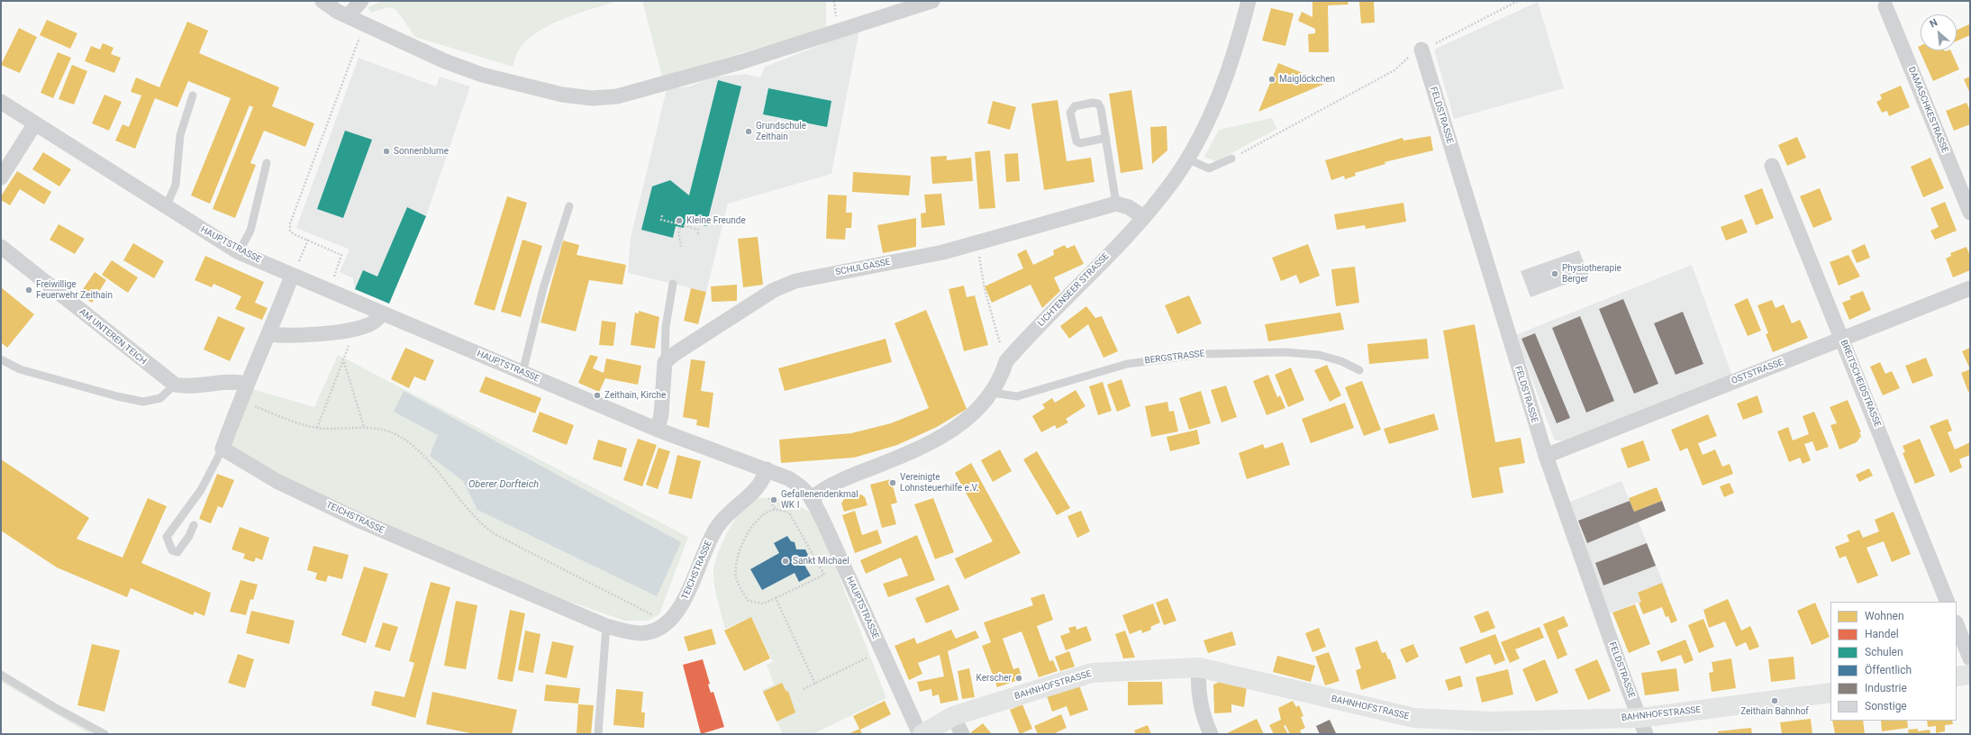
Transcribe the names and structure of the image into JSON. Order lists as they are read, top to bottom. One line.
{"streets":{"street":["DAMASCHKESTRASSE","FELDSTRASSE","HAUPTSTRASSE","SCHULGASSE","LICHTENSEER STRASSE","AM UNTEREN TEICH","OSTSTRASSE","BREITSCHEIDSTRASSE","TEICHSTRASSE","BAHNHOFSTRASSE"],"lane":["BERGSTRASSE"]},"crossings":[["FELDSTRASSE","OSTSTRASSE"],["FELDSTRASSE","BAHNHOFSTRASSE"],["HAUPTSTRASSE","LICHTENSEER STRASSE"],["HAUPTSTRASSE","TEICHSTRASSE"],["LICHTENSEER STRASSE","BERGSTRASSE"],["OSTSTRASSE","BREITSCHEIDSTRASSE"]],"water":["Oberer Dorfteich"],"places":["Maiglöckchen","Grundschule Zeithain","Sonnenblume","Kleine Freunde","Physiotherapie Berger","Freiwillige Feuerwehr Zeithain","Zeithain, Kirche","Vereinigte Lohnsteuerhilfe e.V.","Gefallenendenkmal WK I","Sankt Michael","Kerscher","Zeithain Bahnhof"],"legend":["Wohnen","Handel","Schulen","Öffentlich","Industrie","Sonstige"],"north":"top left"}
